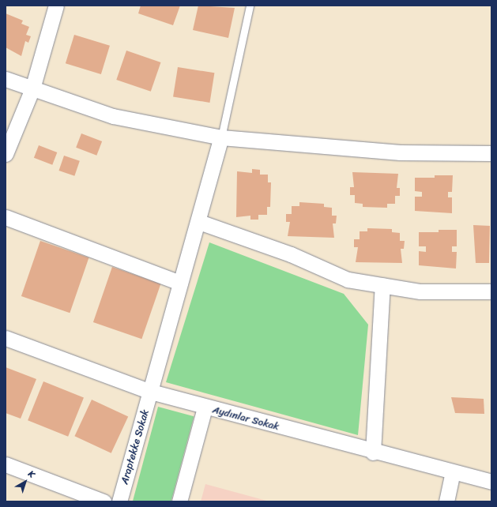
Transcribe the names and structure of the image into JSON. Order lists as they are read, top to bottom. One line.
{"streets":{"street":["Aydınlar Sokak","Araptekke Sokak"]},"crossings":[["Aydınlar Sokak","Araptekke Sokak"]],"north":"top right"}
